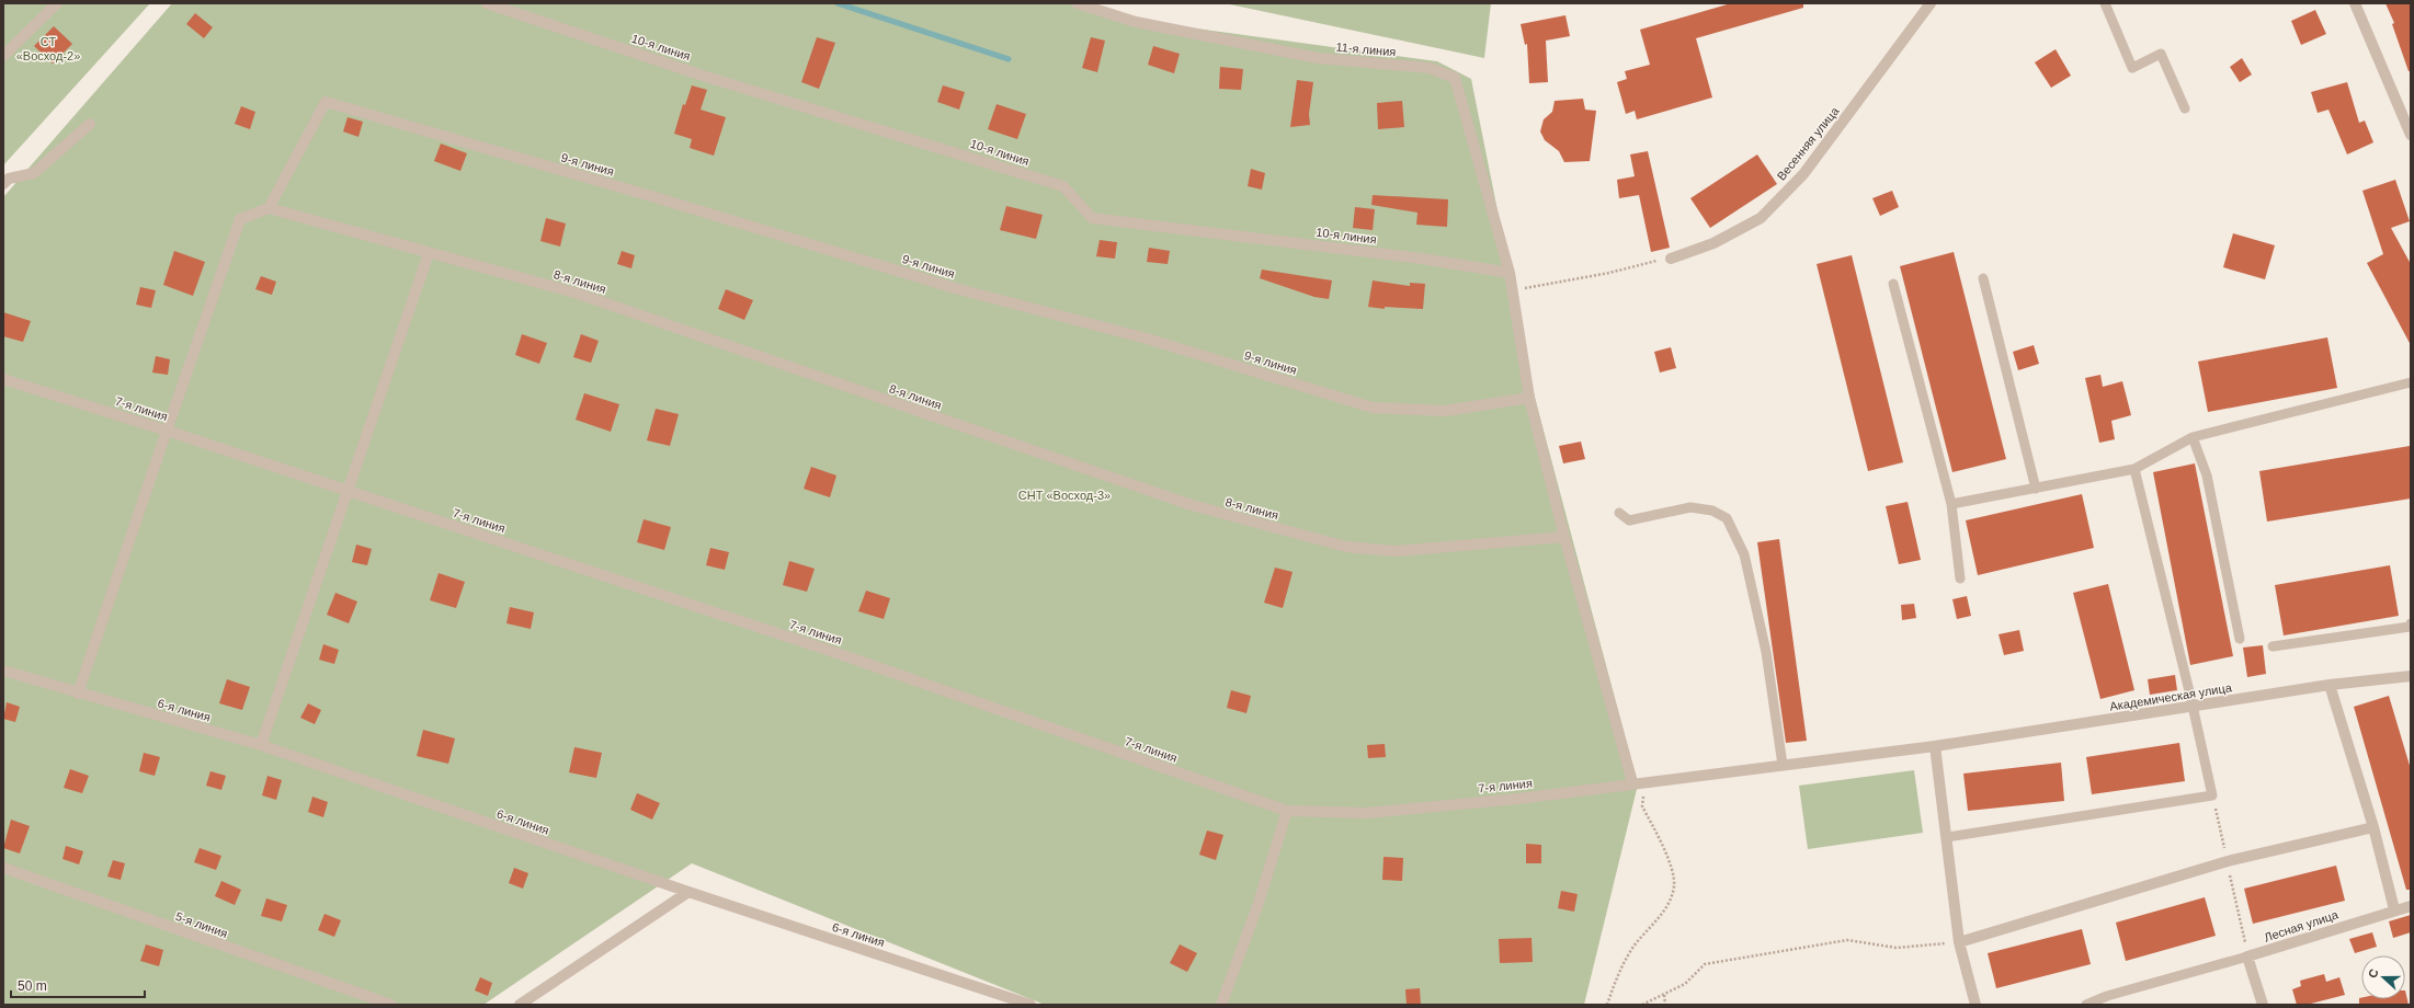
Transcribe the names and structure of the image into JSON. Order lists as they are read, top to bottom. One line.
{"streets":{"street":["10-я линия","11-я линия","Весенняя улица","9-я линия","8-я линия","7-я линия","Академическая улица","6-я линия","5-я линия","Лесная улица"]},"crossings":[["10-я линия","11-я линия"],["9-я линия","8-я линия"],["7-я линия","Академическая улица"]],"parks":["СТ «Восход-2»","СНТ «Восход-3»"],"scale_bar":"50 m","north":"left"}
